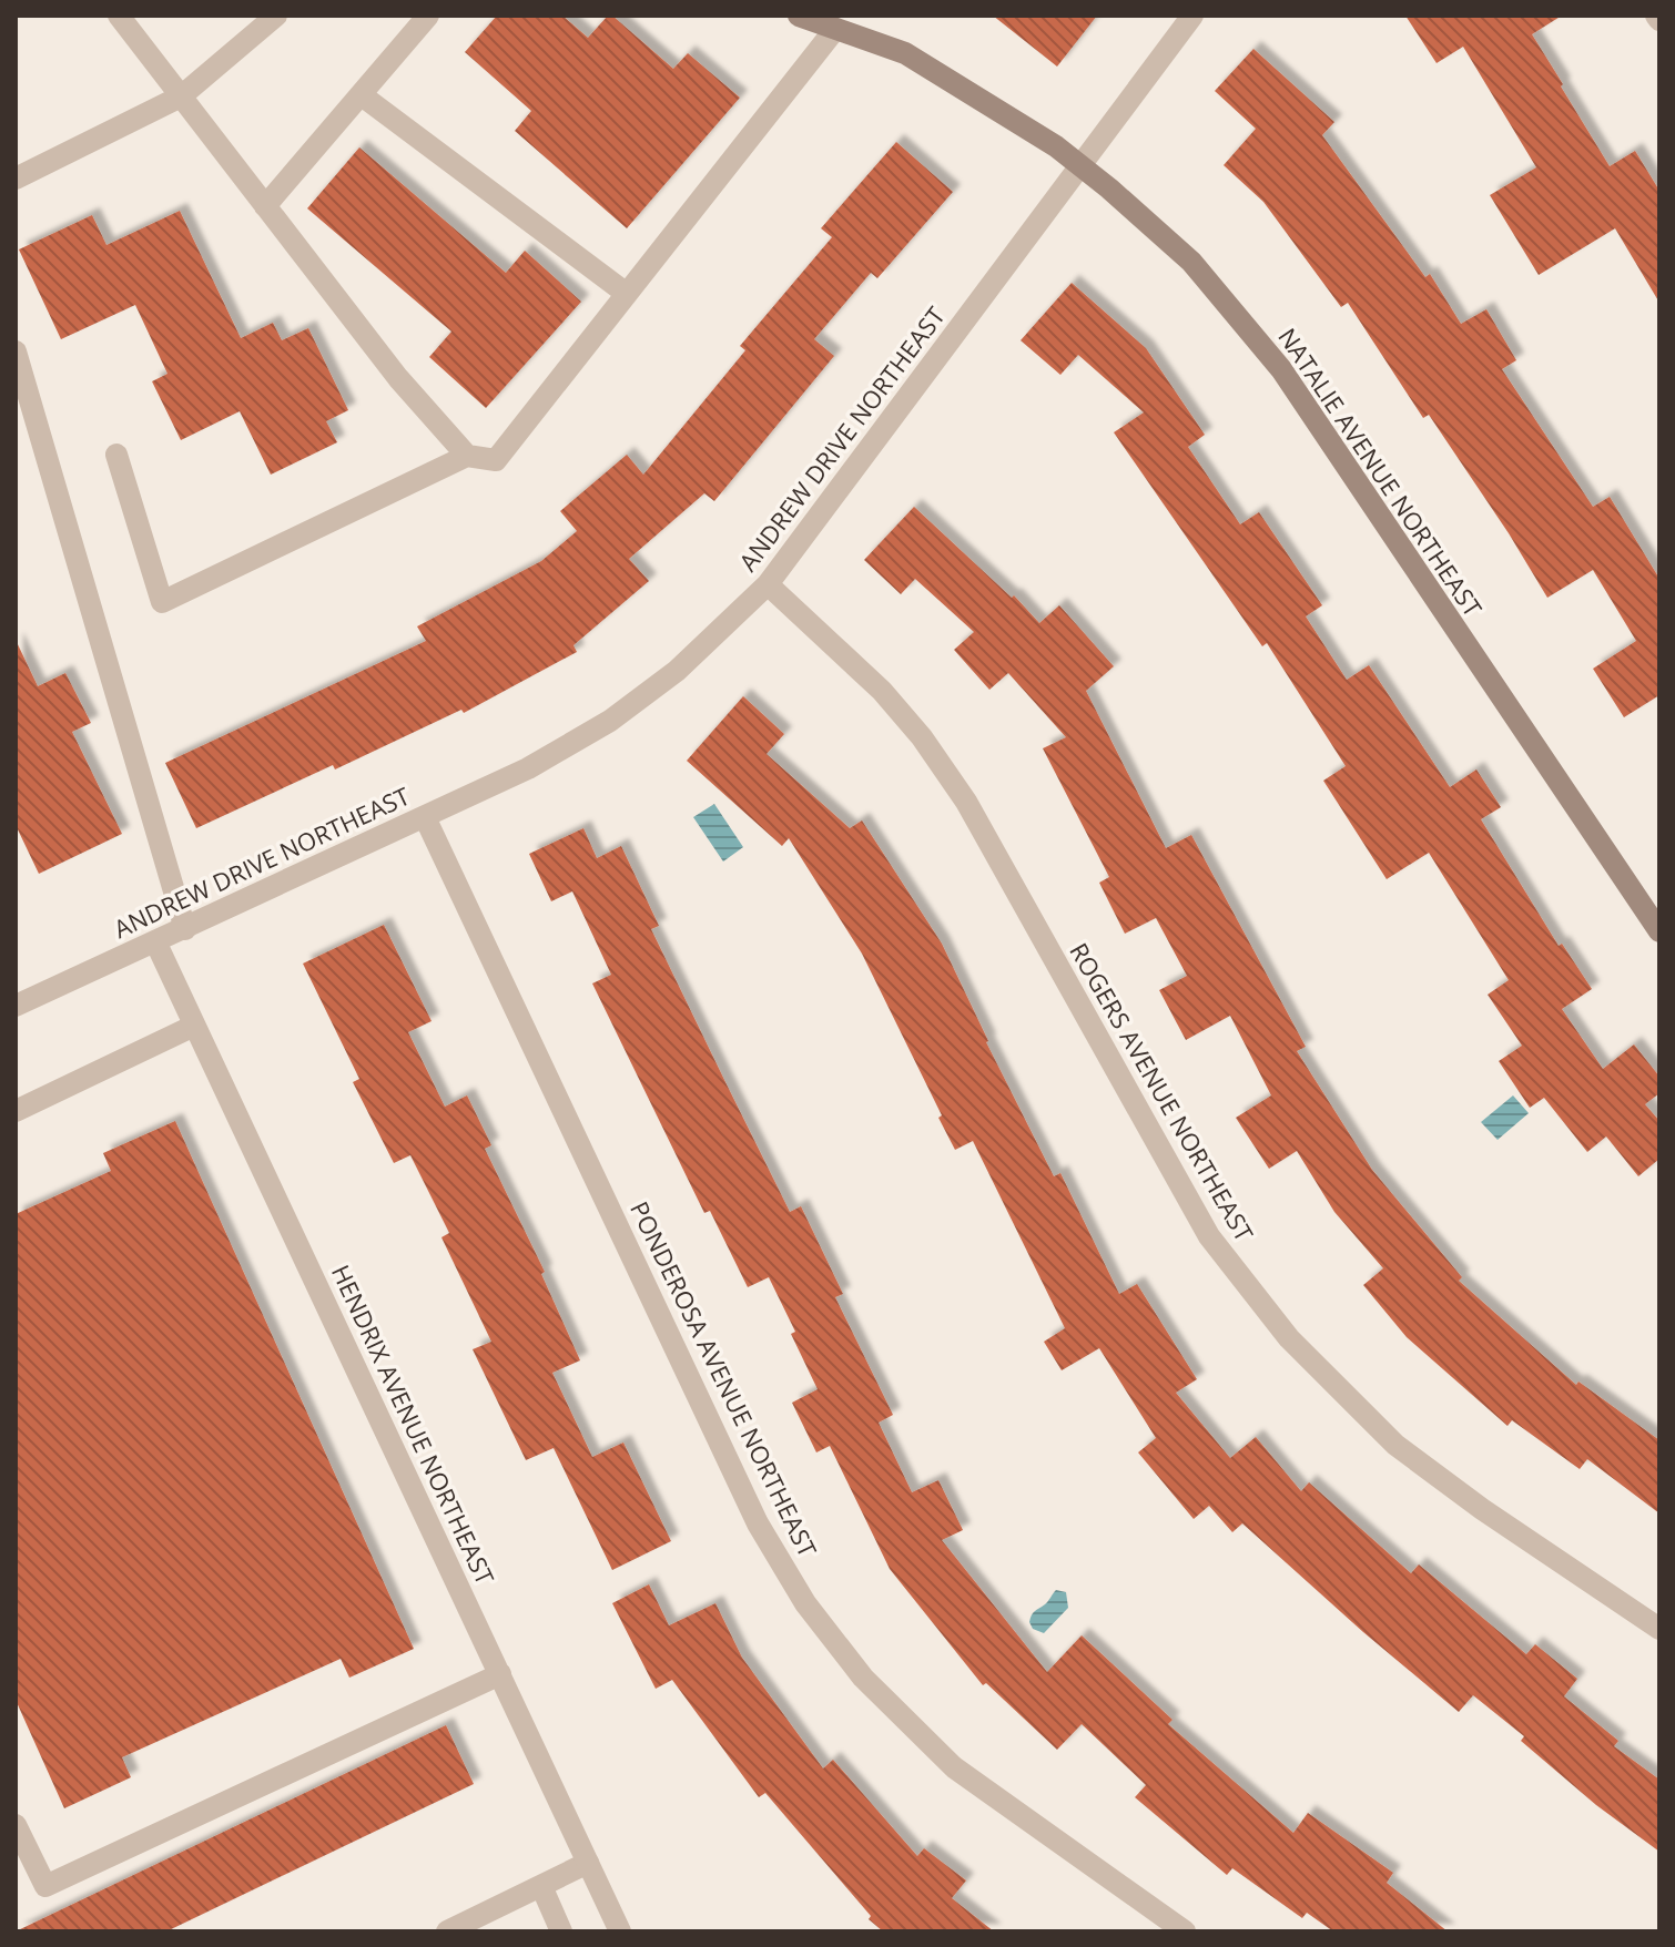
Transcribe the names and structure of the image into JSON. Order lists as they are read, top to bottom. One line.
{"streets":{"street":["ANDREW DRIVE NORTHEAST","NATALIE AVENUE NORTHEAST","ROGERS AVENUE NORTHEAST","PONDEROSA AVENUE NORTHEAST","HENDRIX AVENUE NORTHEAST"]},"crossings":[["ANDREW DRIVE NORTHEAST","NATALIE AVENUE NORTHEAST"],["ANDREW DRIVE NORTHEAST","ROGERS AVENUE NORTHEAST"],["ANDREW DRIVE NORTHEAST","PONDEROSA AVENUE NORTHEAST"],["ANDREW DRIVE NORTHEAST","HENDRIX AVENUE NORTHEAST"]]}
